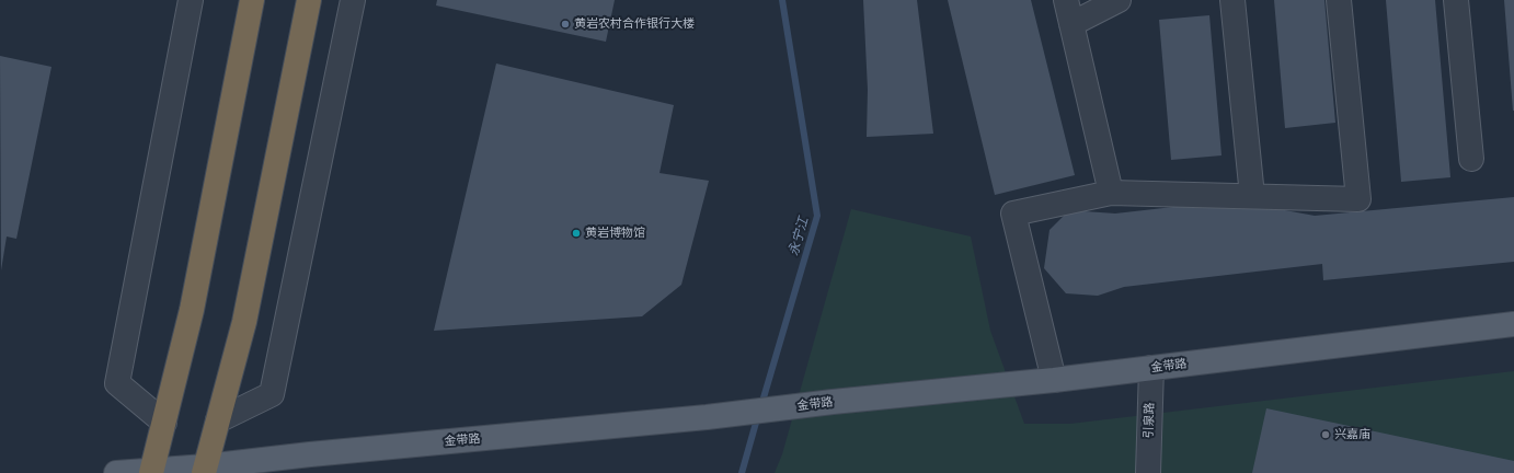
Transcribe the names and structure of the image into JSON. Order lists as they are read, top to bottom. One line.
{"streets":{"main road":["金带路"],"street":["引泉路"]},"crossings":[["金带路","引泉路"]],"water":["永宁江"],"places":["黄岩农村合作银行大楼","黄岩博物馆","兴嘉庙"]}
